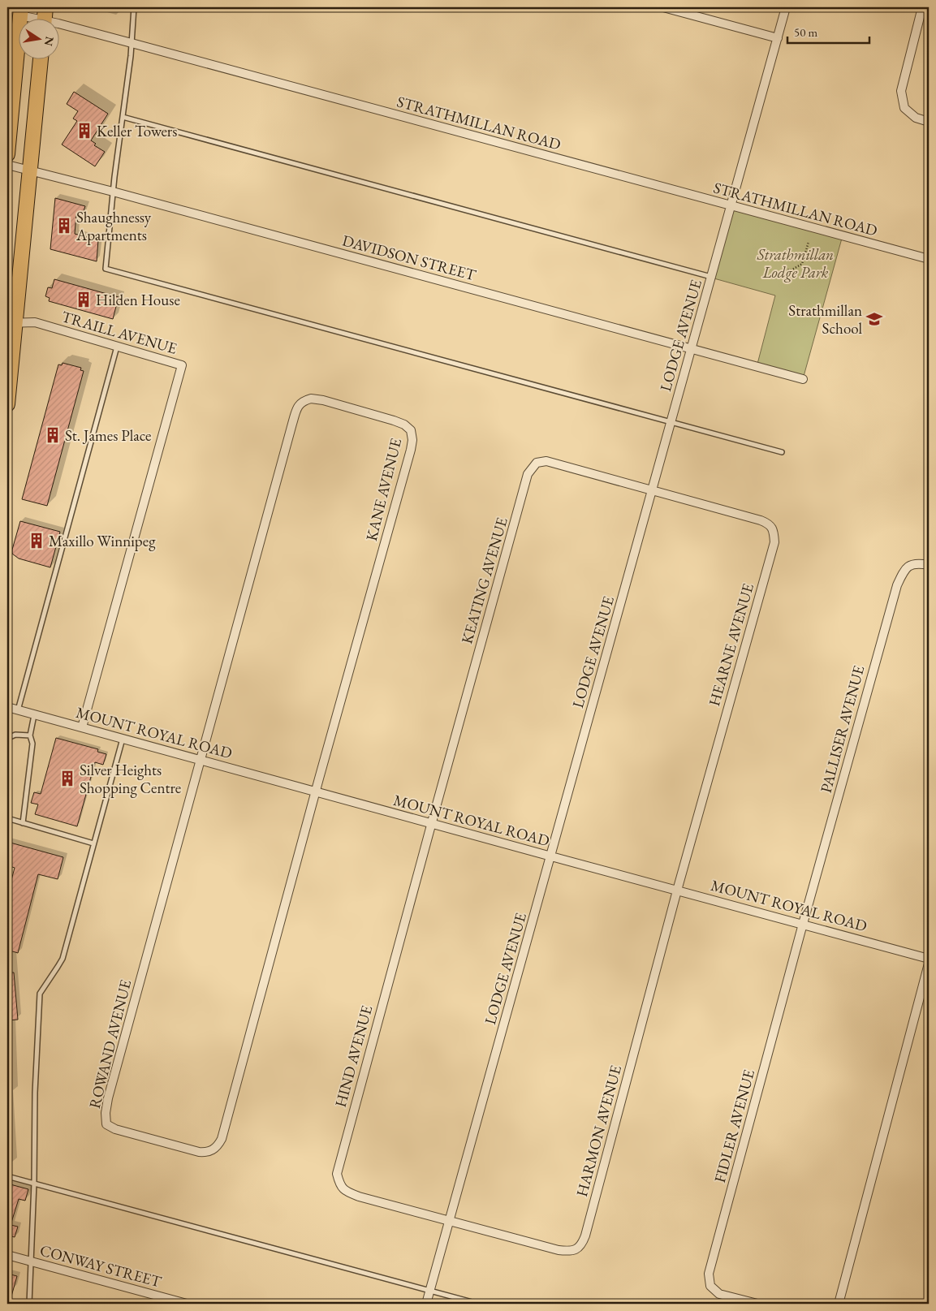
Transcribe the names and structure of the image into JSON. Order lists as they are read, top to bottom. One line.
{"streets":{"street":["STRATHMILLAN ROAD","DAVIDSON STREET","TRAILL AVENUE","LODGE AVENUE","KANE AVENUE","KEATING AVENUE","HEARNE AVENUE","PALLISER AVENUE","MOUNT ROYAL ROAD","ROWAND AVENUE","HIND AVENUE","FIDLER AVENUE","HARMON AVENUE","CONWAY STREET"]},"crossings":[["STRATHMILLAN ROAD","LODGE AVENUE"],["DAVIDSON STREET","LODGE AVENUE"],["TRAILL AVENUE","MOUNT ROYAL ROAD"],["LODGE AVENUE","KEATING AVENUE"],["LODGE AVENUE","HEARNE AVENUE"],["LODGE AVENUE","MOUNT ROYAL ROAD"],["LODGE AVENUE","HIND AVENUE"],["LODGE AVENUE","HARMON AVENUE"],["KANE AVENUE","MOUNT ROYAL ROAD"],["KANE AVENUE","ROWAND AVENUE"],["KEATING AVENUE","HEARNE AVENUE"],["KEATING AVENUE","MOUNT ROYAL ROAD"],["KEATING AVENUE","HIND AVENUE"],["HEARNE AVENUE","MOUNT ROYAL ROAD"],["HEARNE AVENUE","HARMON AVENUE"],["PALLISER AVENUE","MOUNT ROYAL ROAD"],["PALLISER AVENUE","FIDLER AVENUE"],["MOUNT ROYAL ROAD","ROWAND AVENUE"],["MOUNT ROYAL ROAD","HIND AVENUE"],["MOUNT ROYAL ROAD","FIDLER AVENUE"],["MOUNT ROYAL ROAD","HARMON AVENUE"],["HIND AVENUE","HARMON AVENUE"]],"parks":["Strathmillan Lodge Park"],"places":{"building":["Keller Towers","Shaughnessy Apartments","Hilden House","St. James Place","Maxillo Winnipeg","Silver Heights Shopping Centre"],"school or university":["Strathmillan School"]},"scale_bar":"50 m","north":"right"}
